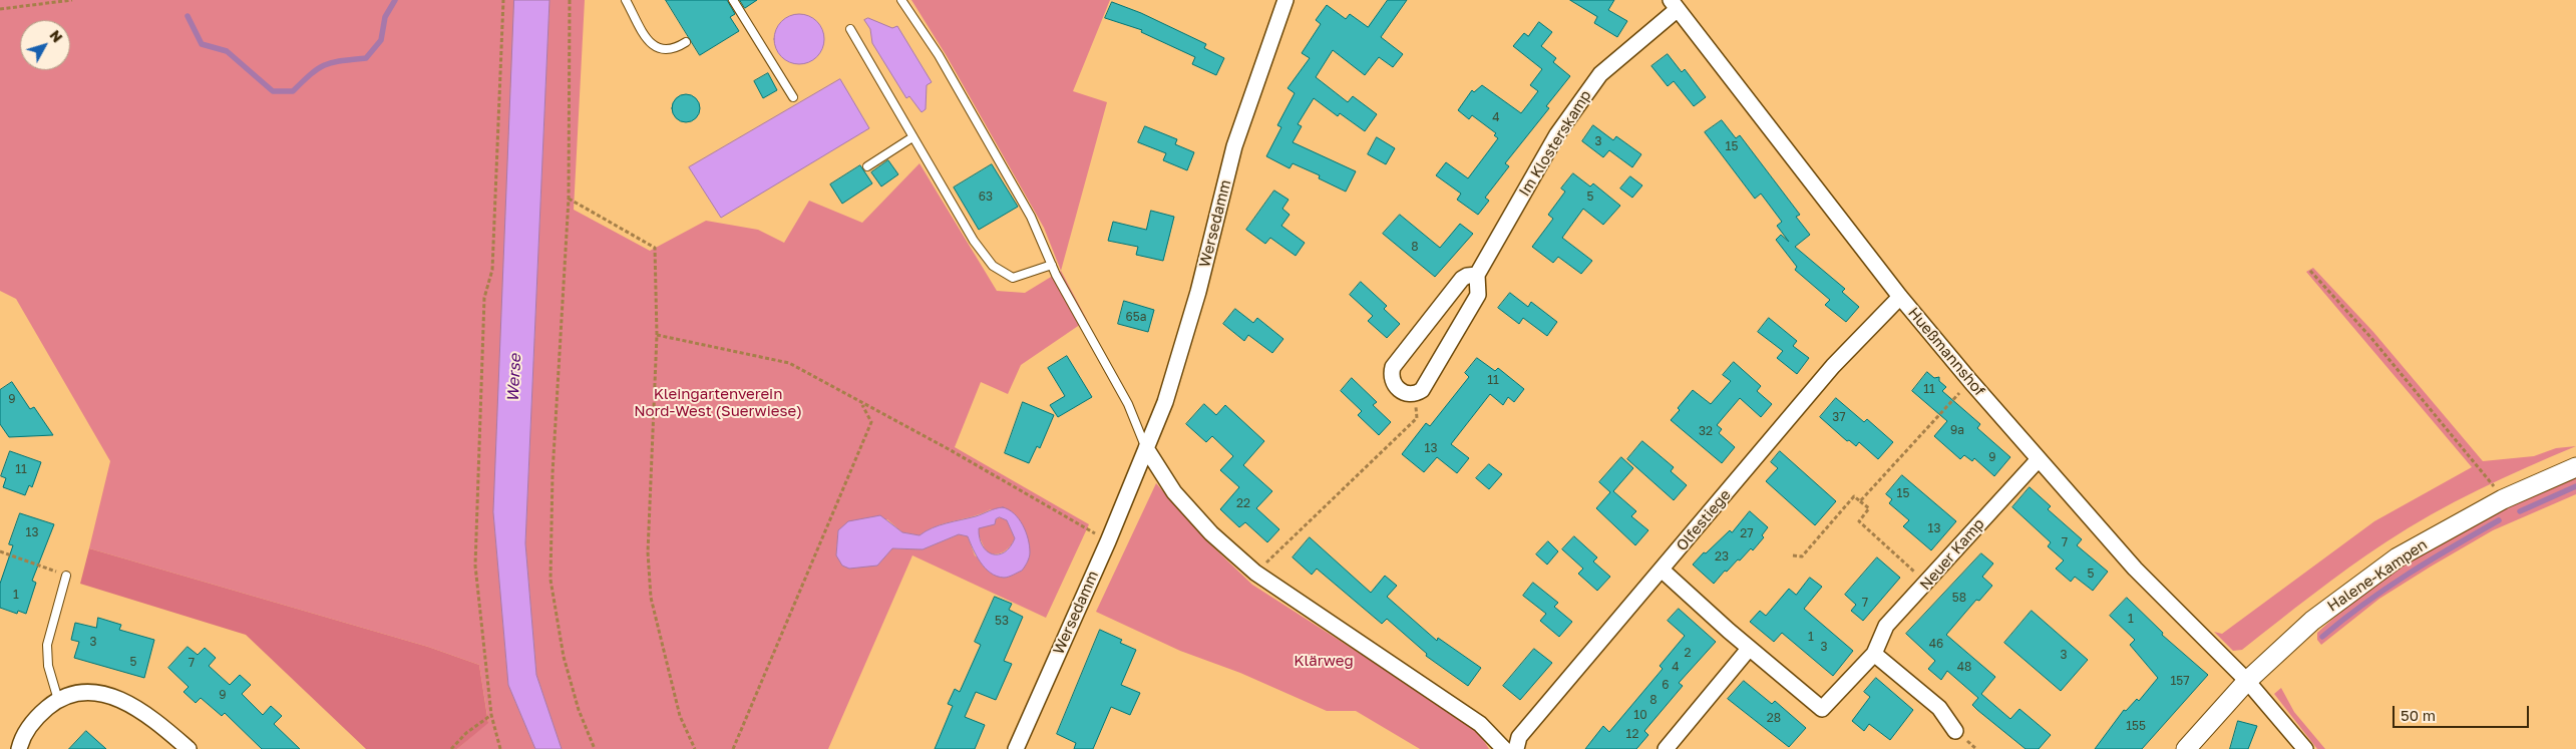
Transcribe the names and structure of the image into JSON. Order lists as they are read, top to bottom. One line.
{"streets":{"street":["Im Klosterskamp","Wersedamm","Hueßmannshof","Olfestiege","Neuer Kamp","Halene-Kampen"]},"crossings":[["Im Klosterskamp","Hueßmannshof"],["Hueßmannshof","Olfestiege"],["Hueßmannshof","Neuer Kamp"],["Hueßmannshof","Halene-Kampen"],["Olfestiege","Neuer Kamp"]],"water":["Werse"],"parks":["Kleingartenverein Nord-West (Suerwiese)","Klärweg"],"house_numbers":["4","3","15","63","5","8","65a","11","11","9","37","9a","32","13","9","11","15","22","13","13","27","7","23","5","1","58","7","1","53","1","3","46","3","2","3","5","7","4","48","157","6","9","8","10","28","155","12"],"scale_bar":"50 m","north":"top right"}
